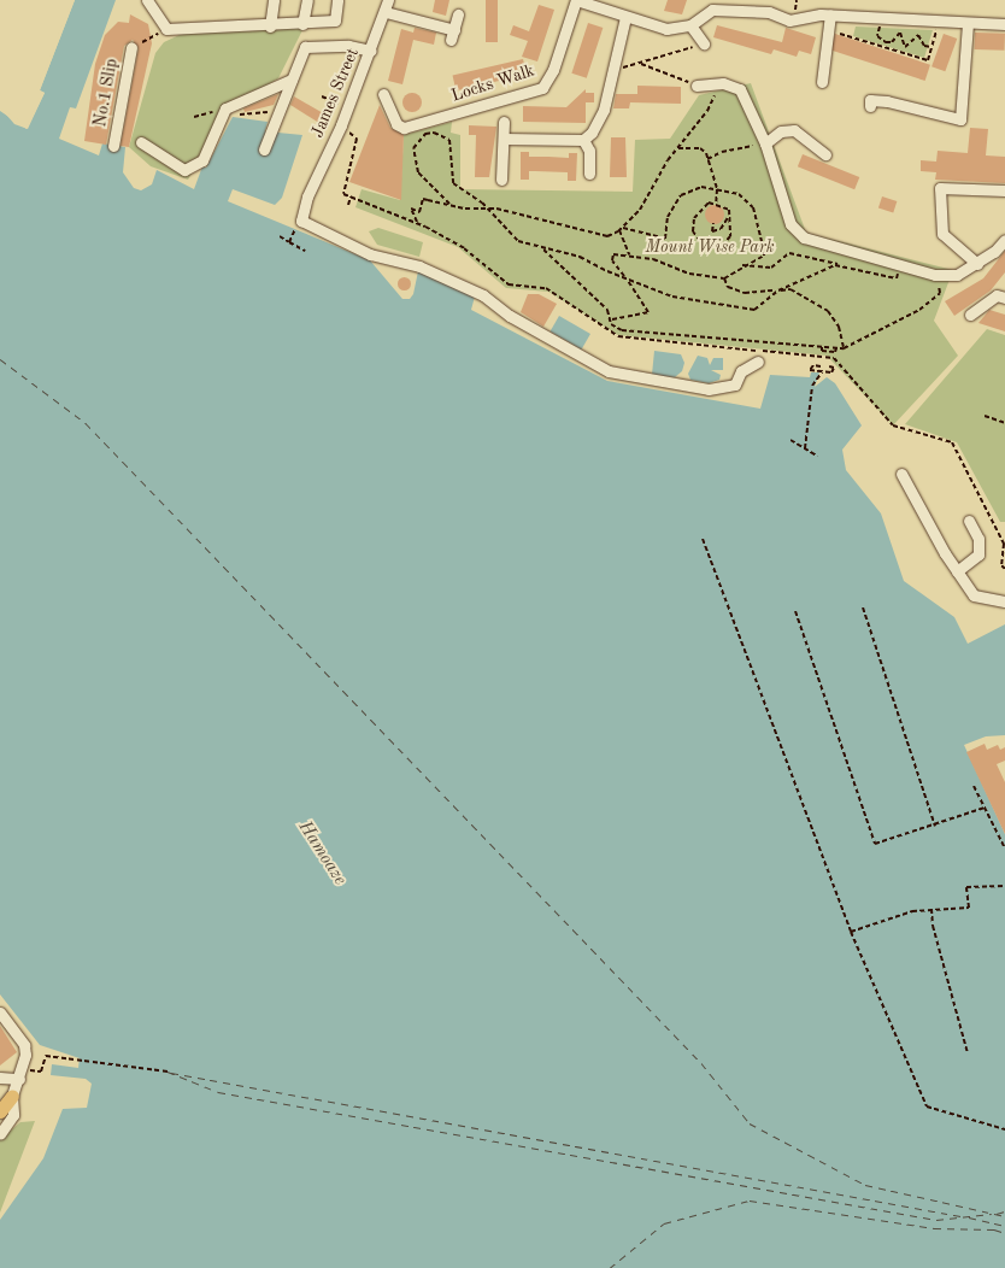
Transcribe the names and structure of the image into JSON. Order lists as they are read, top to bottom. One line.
{"streets":{"street":["Locks Walk","No.1 Slip","James Street"]},"water":["Hamoaze"],"parks":["Mount Wise Park"]}
